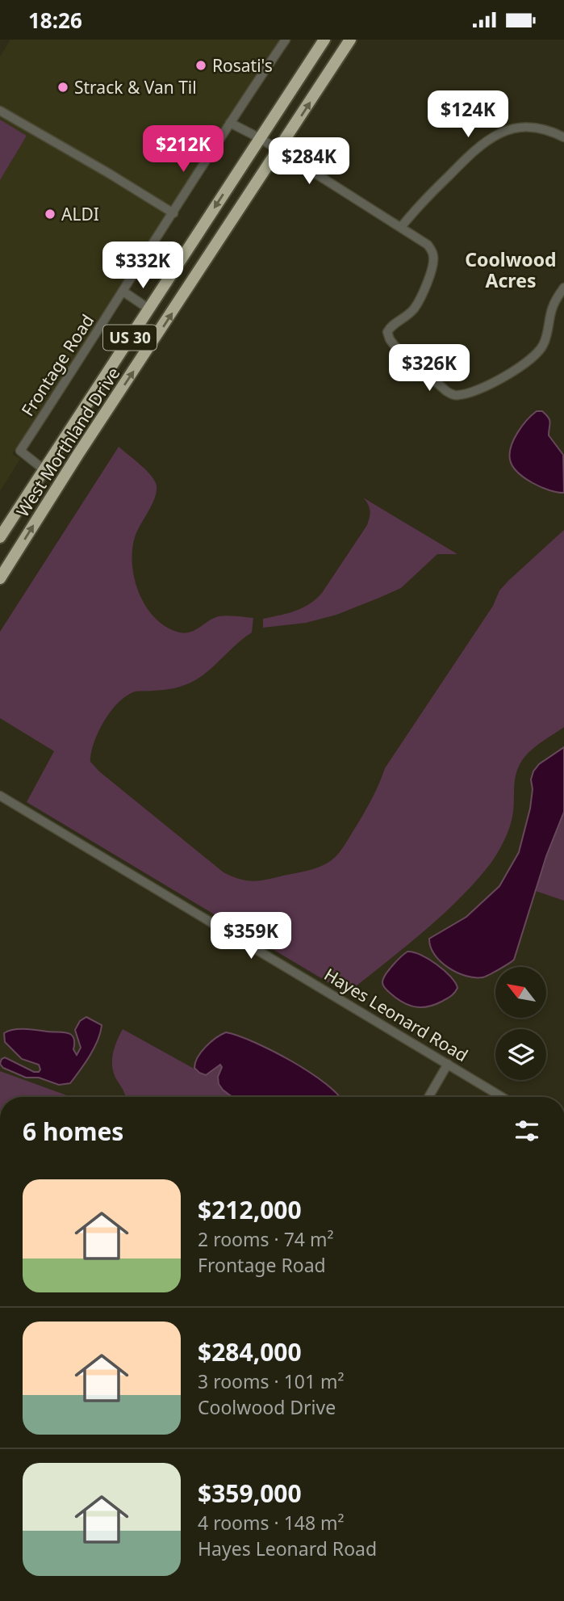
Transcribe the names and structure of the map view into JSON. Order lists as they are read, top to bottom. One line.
{"streets":{"highway":["US 30","West Morthland Drive"],"street":["Frontage Road","Hayes Leonard Road"]},"crossings":[["Frontage Road","West Morthland Drive"]],"districts":["Coolwood Acres"],"places":["Rosati's","Strack & Van Til","ALDI"],"north":"top left","page":{"status":"18:26","price":["$124K","$212K","$284K","$332K","$326K","$359K"],"heading":"6 homes","list":[{"name":"$212,000","note":"2 rooms · 74 m² · Frontage Road"},{"name":"$284,000","note":"3 rooms · 101 m² · Coolwood Drive"},{"name":"$359,000","note":"4 rooms · 148 m² · Hayes Leonard Road"}]}}
